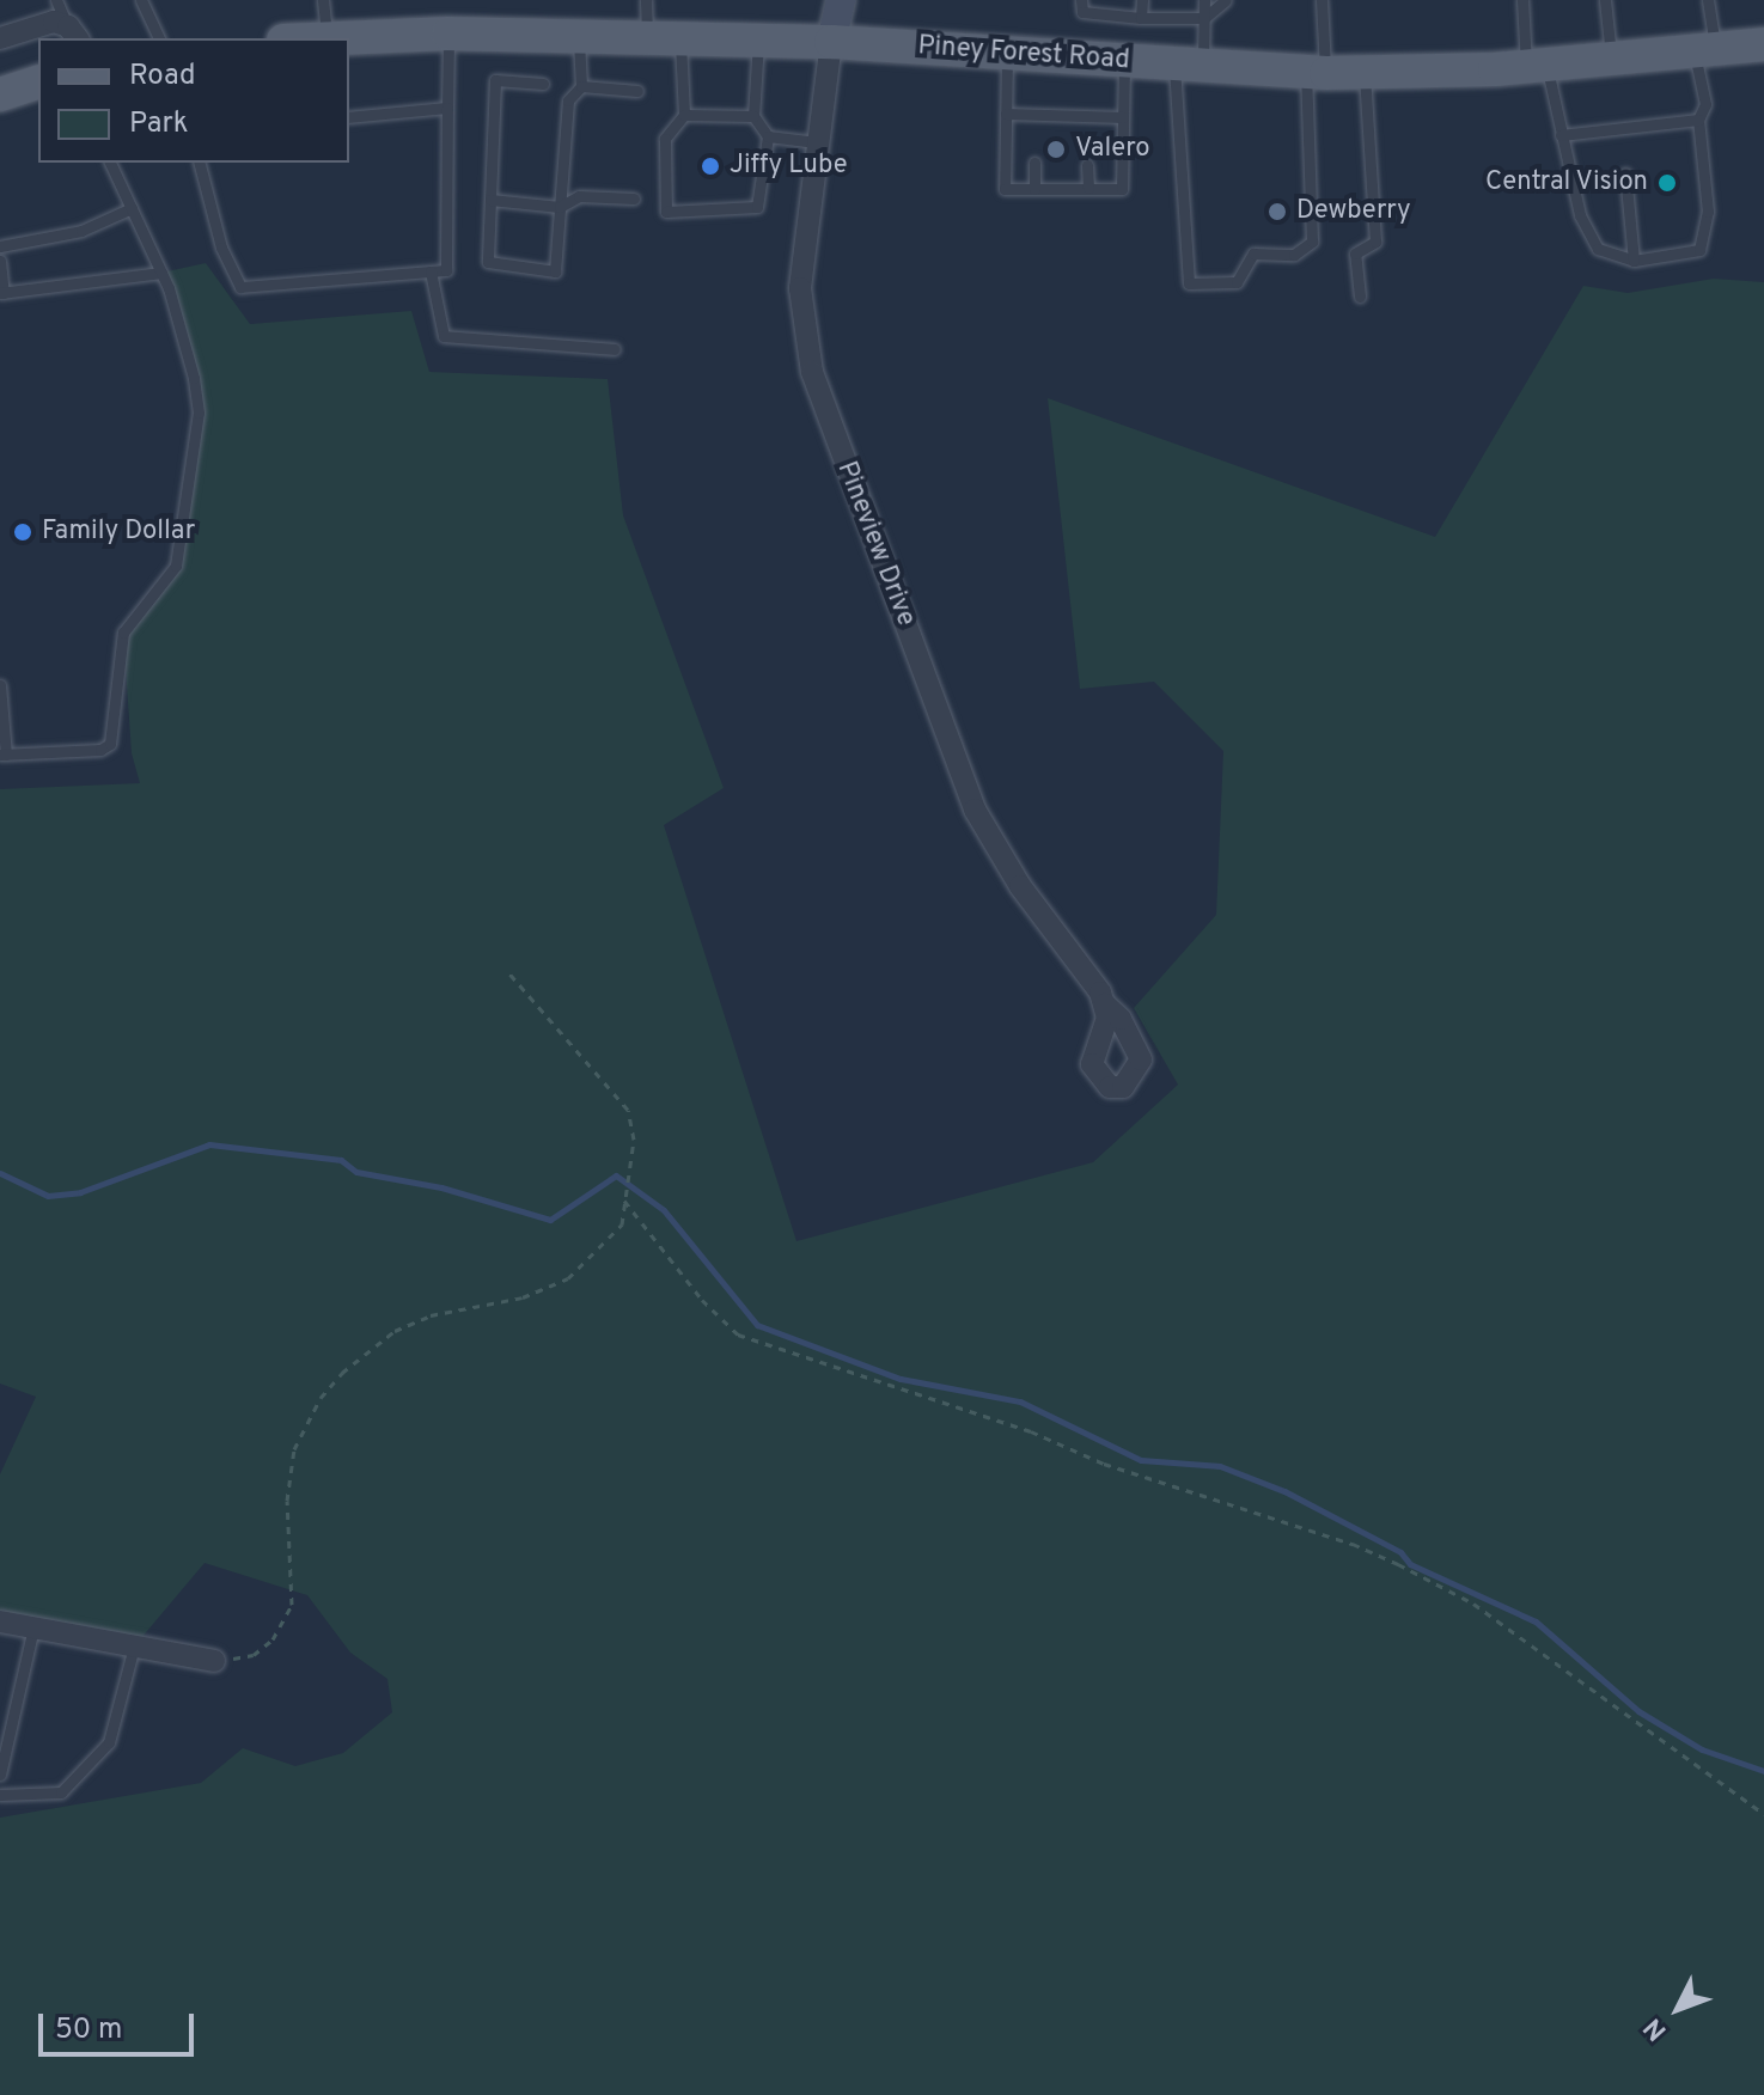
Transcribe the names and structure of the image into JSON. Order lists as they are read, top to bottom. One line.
{"streets":{"main road":["Piney Forest Road"],"street":["Pineview Drive"]},"crossings":[["Piney Forest Road","Pineview Drive"]],"places":["Valero","Jiffy Lube","Central Vision","Dewberry","Family Dollar"],"legend":["Road","Park"],"scale_bar":"50 m","north":"bottom left"}
